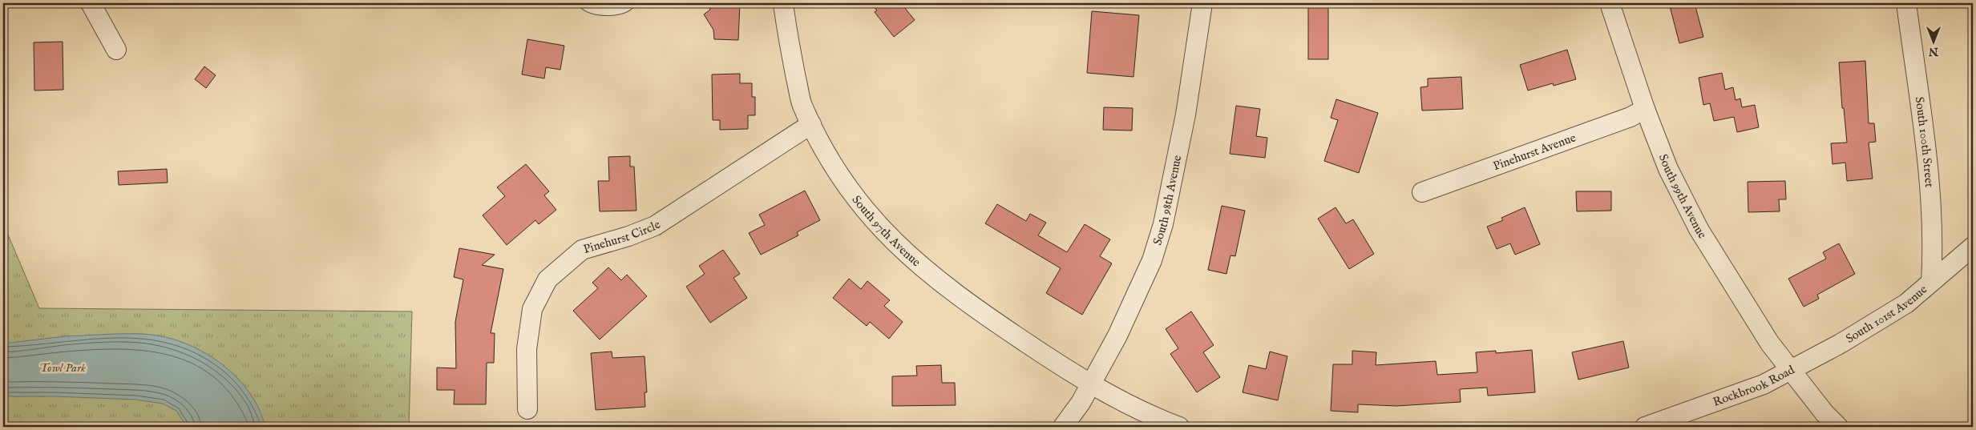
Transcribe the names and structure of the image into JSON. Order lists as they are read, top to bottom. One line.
{"streets":{"street":["South 100th Street","Pinehurst Avenue","South 99th Avenue","South 98th Avenue","South 97th Avenue","Pinehurst Circle","South 101st Avenue","Rockbrook Road"]},"crossings":[["South 100th Street","South 101st Avenue"],["Pinehurst Avenue","South 99th Avenue"],["South 99th Avenue","South 101st Avenue"],["South 99th Avenue","Rockbrook Road"],["South 98th Avenue","South 97th Avenue"],["South 97th Avenue","Pinehurst Circle"],["South 101st Avenue","Rockbrook Road"]],"parks":["Towl Park"],"north":"bottom"}
